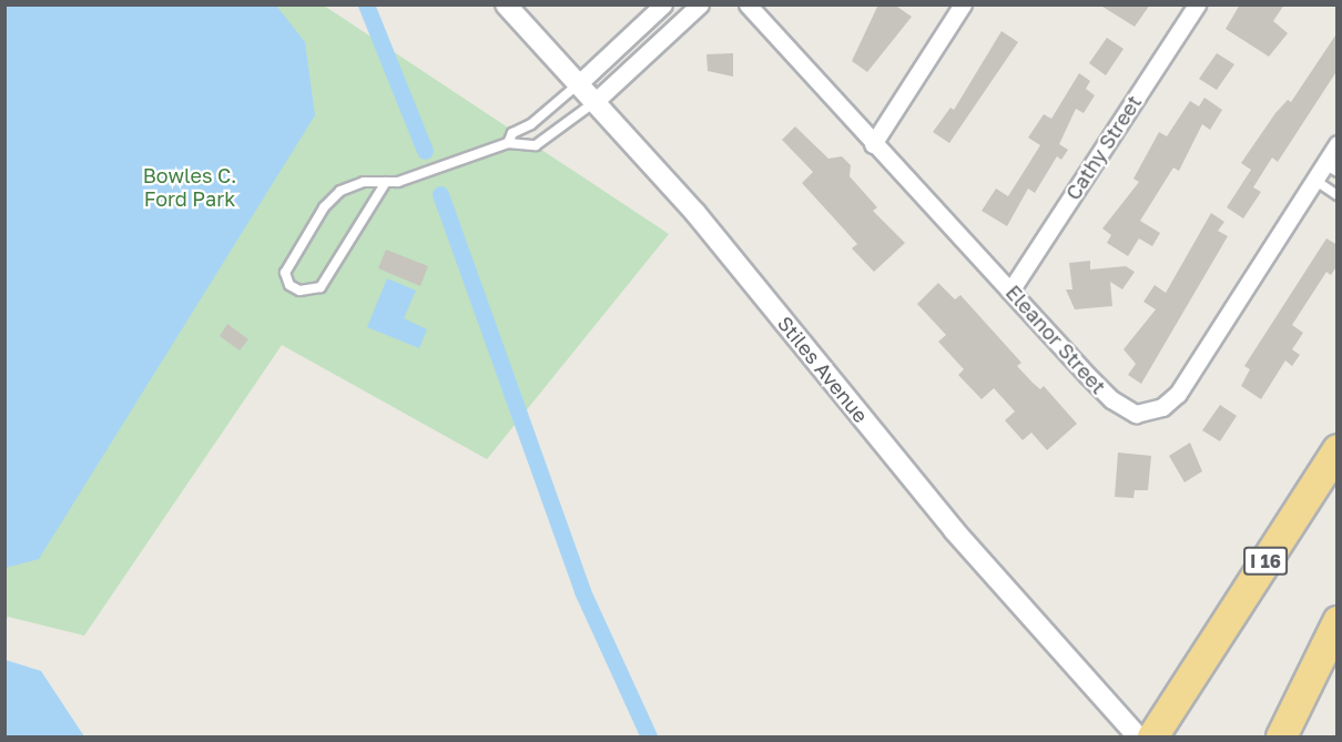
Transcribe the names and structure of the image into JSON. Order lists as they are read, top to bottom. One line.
{"streets":{"highway":["I 16"],"street":["Cathy Street","Eleanor Street","Stiles Avenue"]},"crossings":[["Cathy Street","Eleanor Street"]],"parks":["Bowles C. Ford Park"]}
